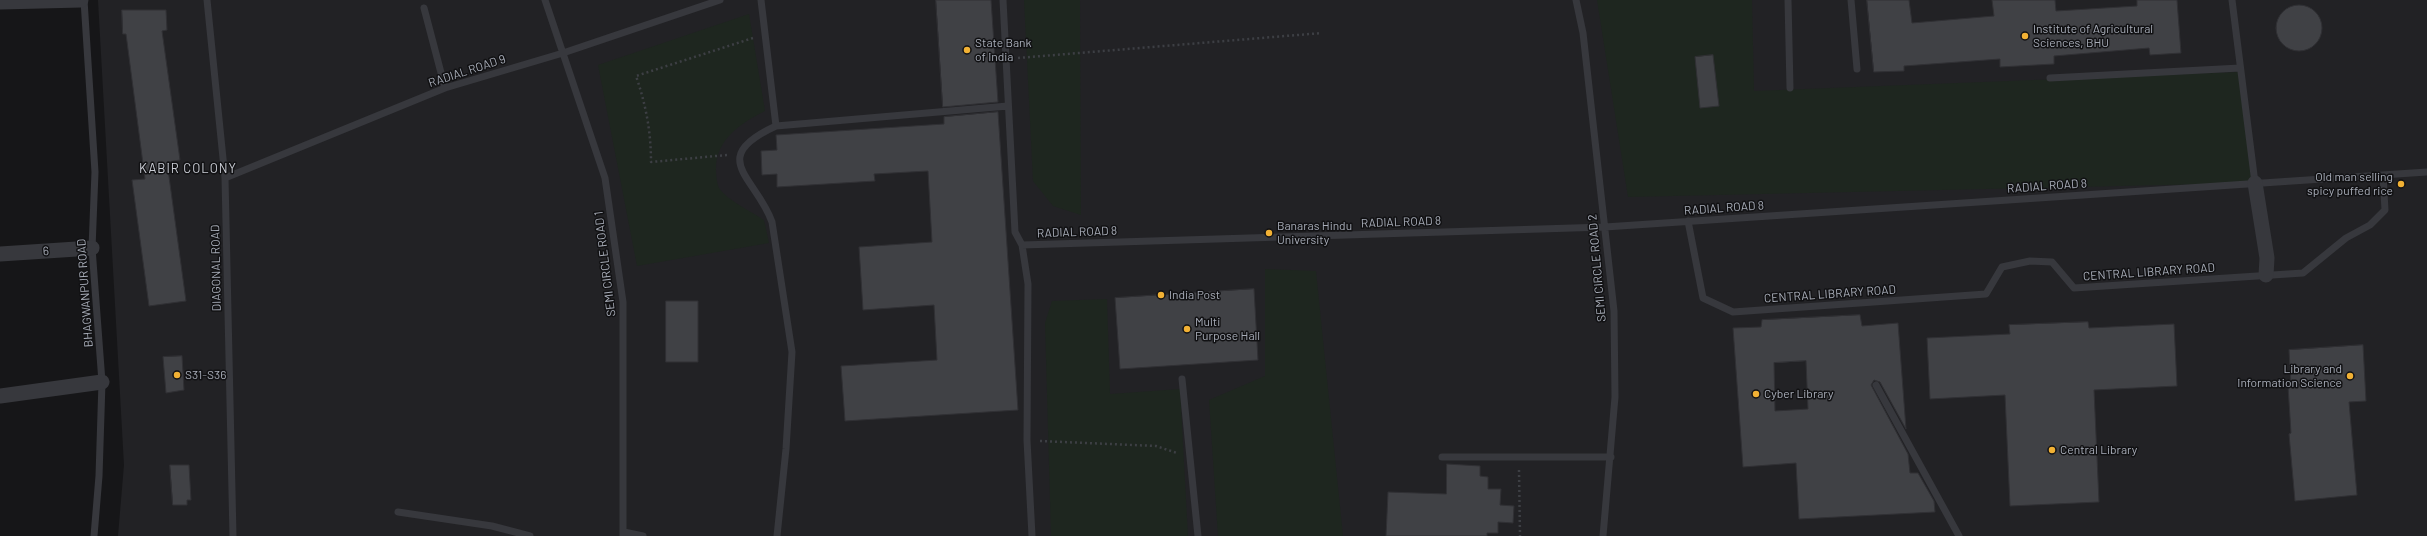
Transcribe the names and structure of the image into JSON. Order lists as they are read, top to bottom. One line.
{"streets":{"street":["6"],"lane":["RADIAL ROAD 9","RADIAL ROAD 8","SEMI CIRCLE ROAD 1","DIAGONAL ROAD","SEMI CIRCLE ROAD 2","CENTRAL LIBRARY ROAD","BHAGWANPUR ROAD"]},"crossings":[["RADIAL ROAD 9","SEMI CIRCLE ROAD 1"],["RADIAL ROAD 9","DIAGONAL ROAD"],["RADIAL ROAD 8","SEMI CIRCLE ROAD 2"],["RADIAL ROAD 8","CENTRAL LIBRARY ROAD"],["6","BHAGWANPUR ROAD"]],"districts":["KABIR COLONY"],"places":["Institute of Agricultural Sciences, BHU","State Bank of India","Old man selling spicy puffed rice","Banaras Hindu University","India Post","Multi Purpose Hall","S31-S36","Library and Information Science","Cyber Library","Central Library"]}
